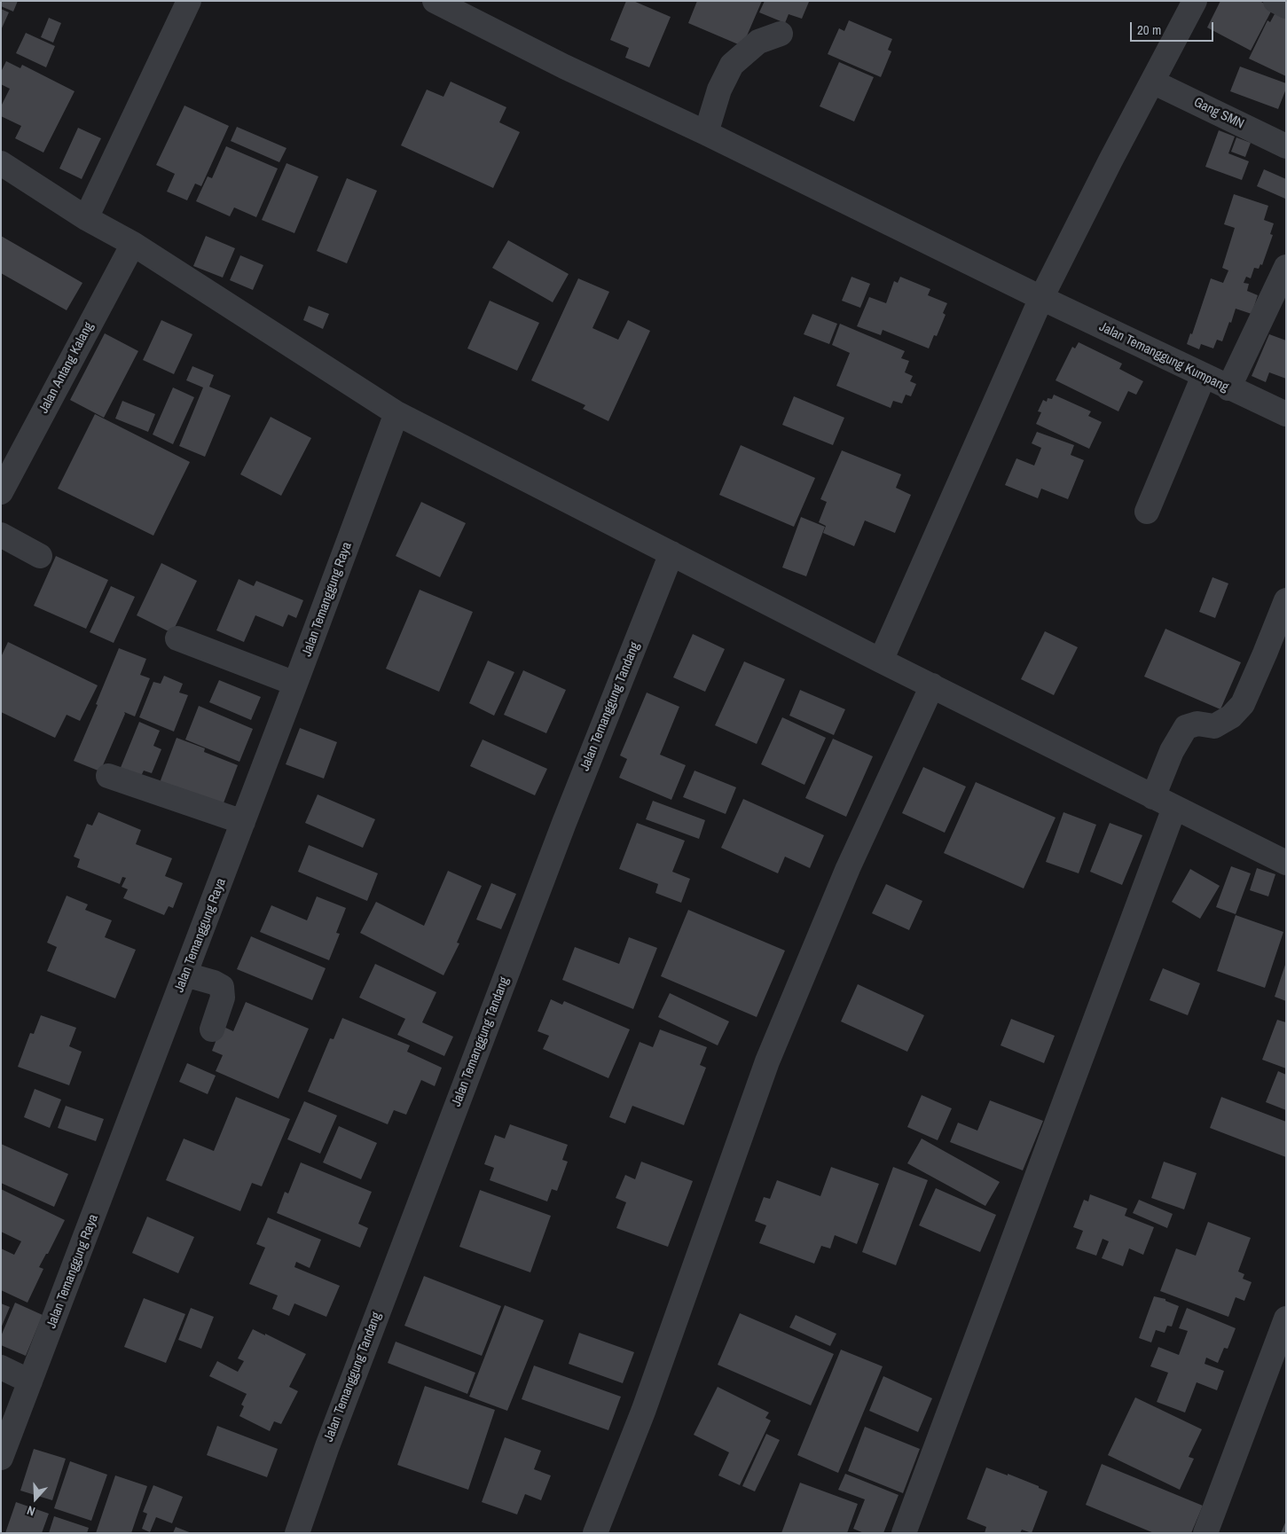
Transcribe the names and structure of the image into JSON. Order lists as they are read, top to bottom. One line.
{"streets":{"street":["Gang SMN","Jalan Temanggung Kumpang","Jalan Antang Kalang","Jalan Temanggung Raya","Jalan Temanggung Tandang"]},"scale_bar":"20 m","north":"bottom"}
